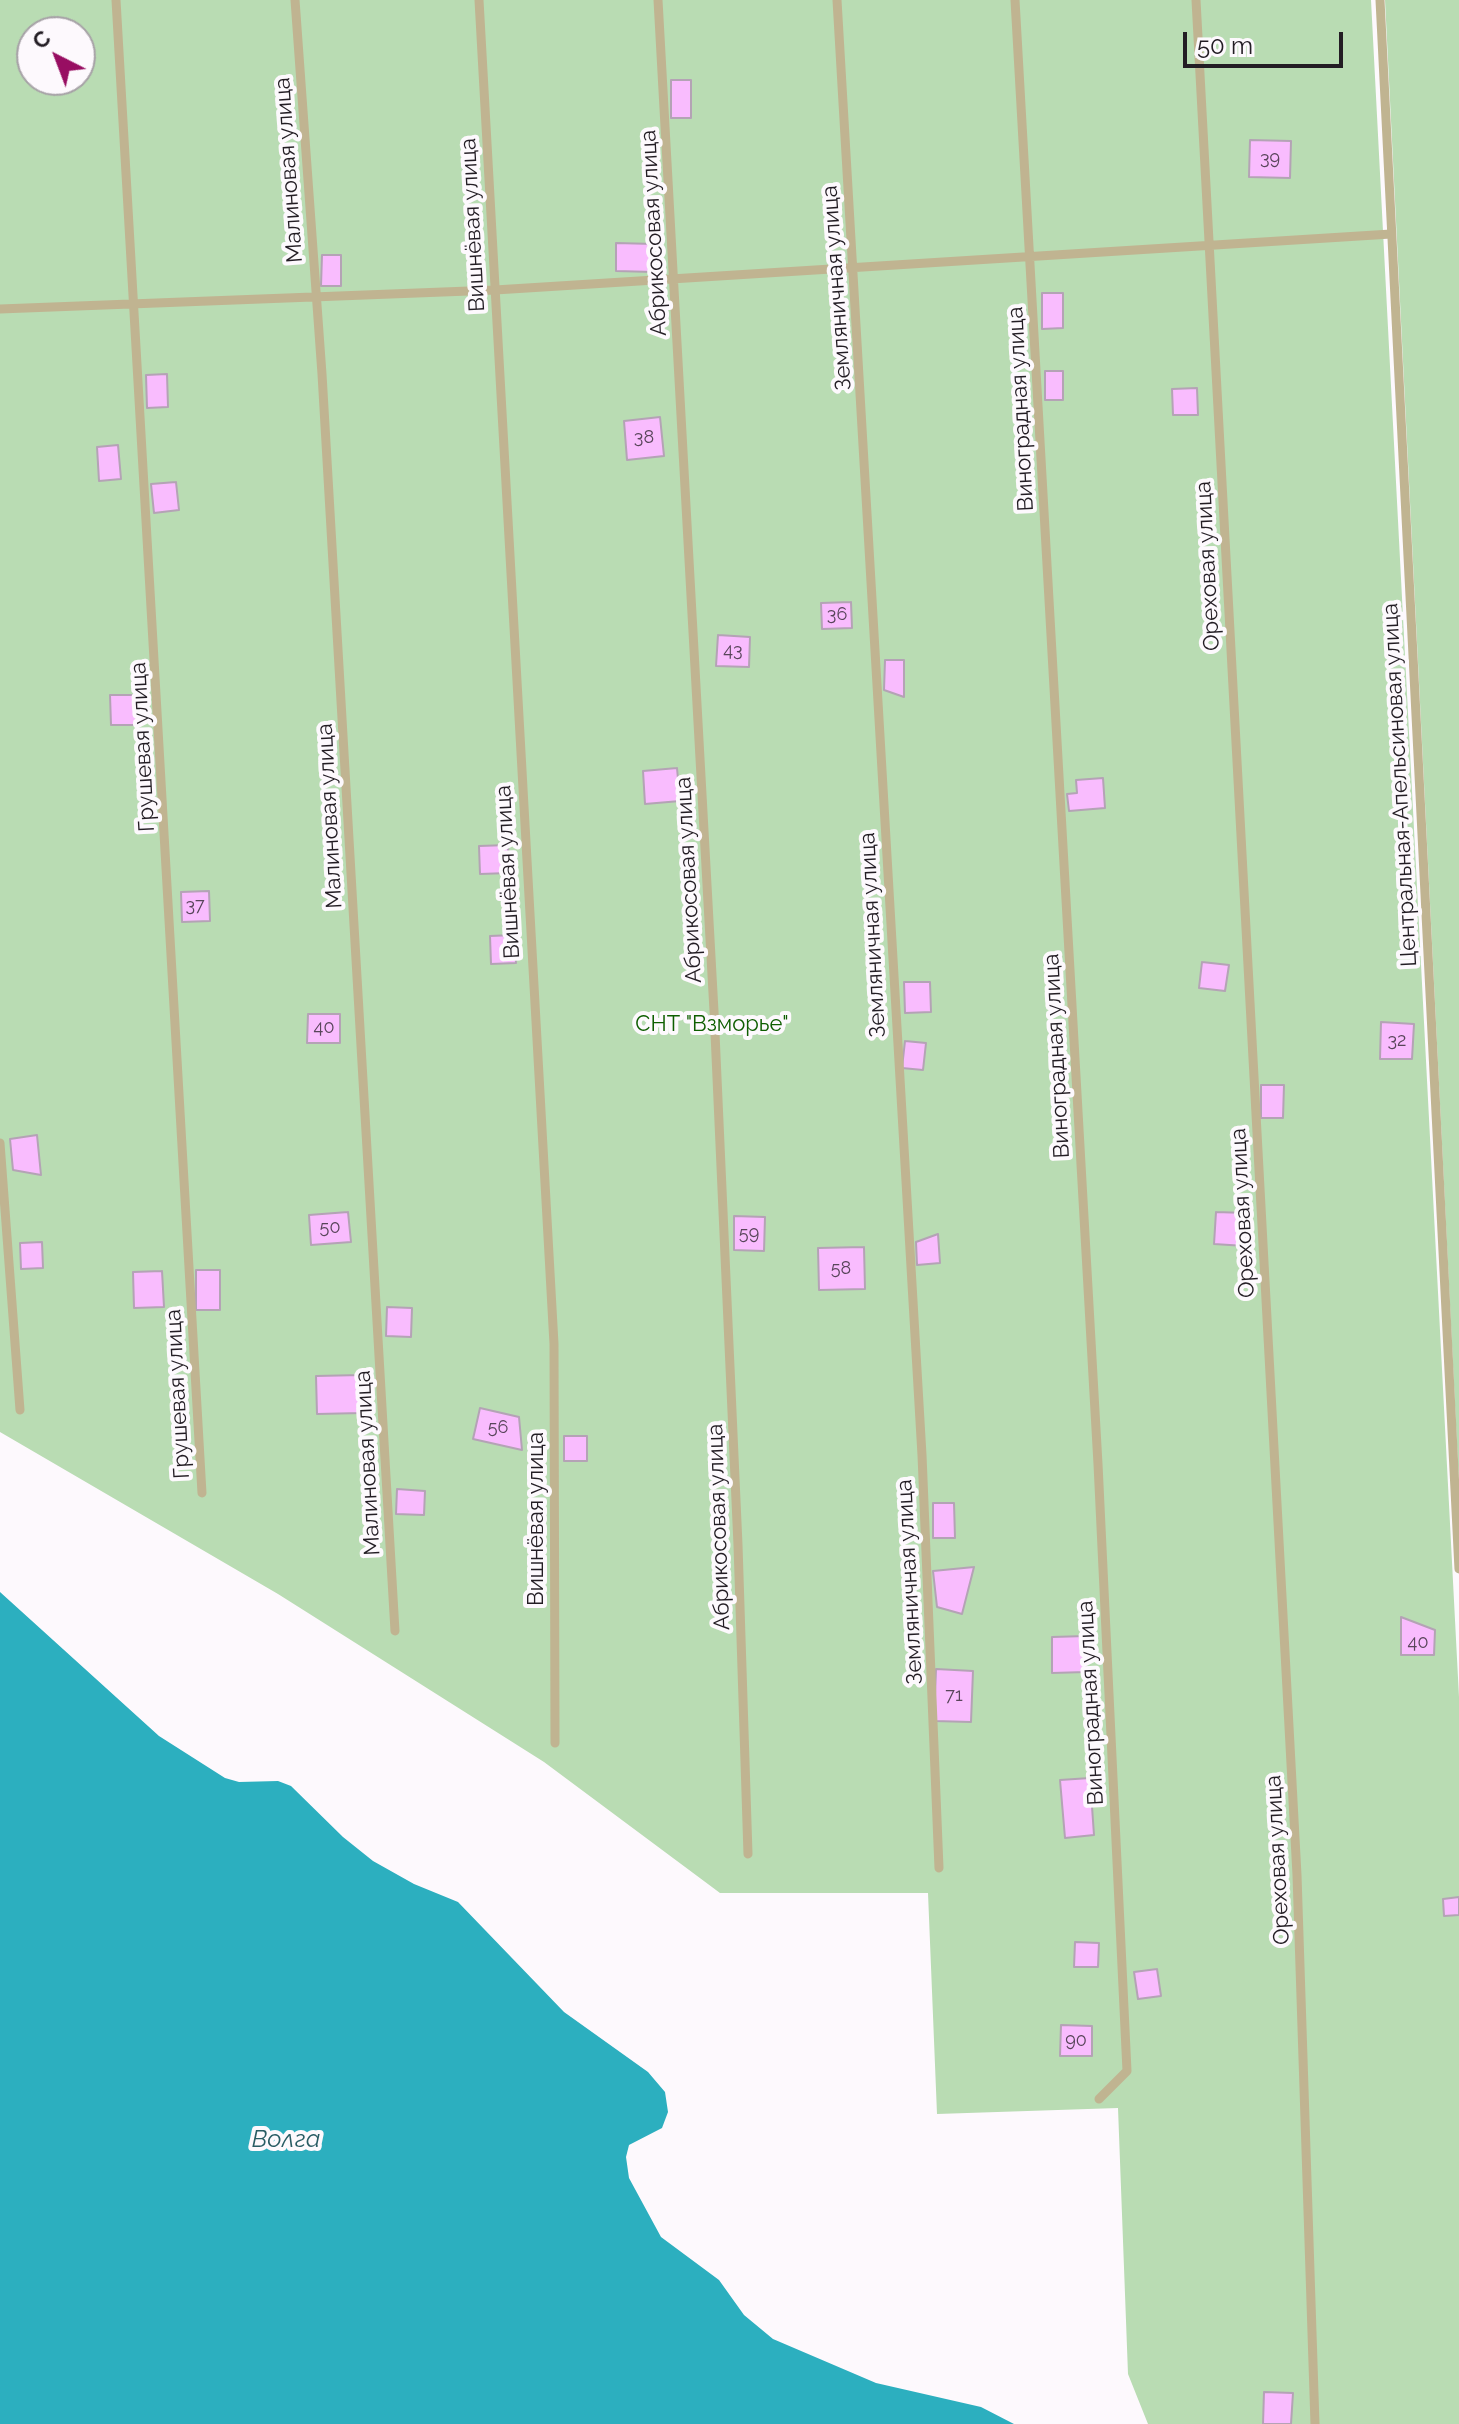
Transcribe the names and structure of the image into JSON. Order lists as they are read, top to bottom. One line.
{"streets":{"lane":["Малиновая улица","Вишнёвая улица","Абрикосовая улица","Земляничная улица","Виноградная улица","Ореховая улица","Грушевая улица","Центральная-Апельсиновая улица"]},"water":["Волга"],"parks":["СНТ \"Взморье\""],"house_numbers":["39","38","36","43","37","40","32","50","59","58","56","40","71","90"],"scale_bar":"50 m","north":"top left"}
